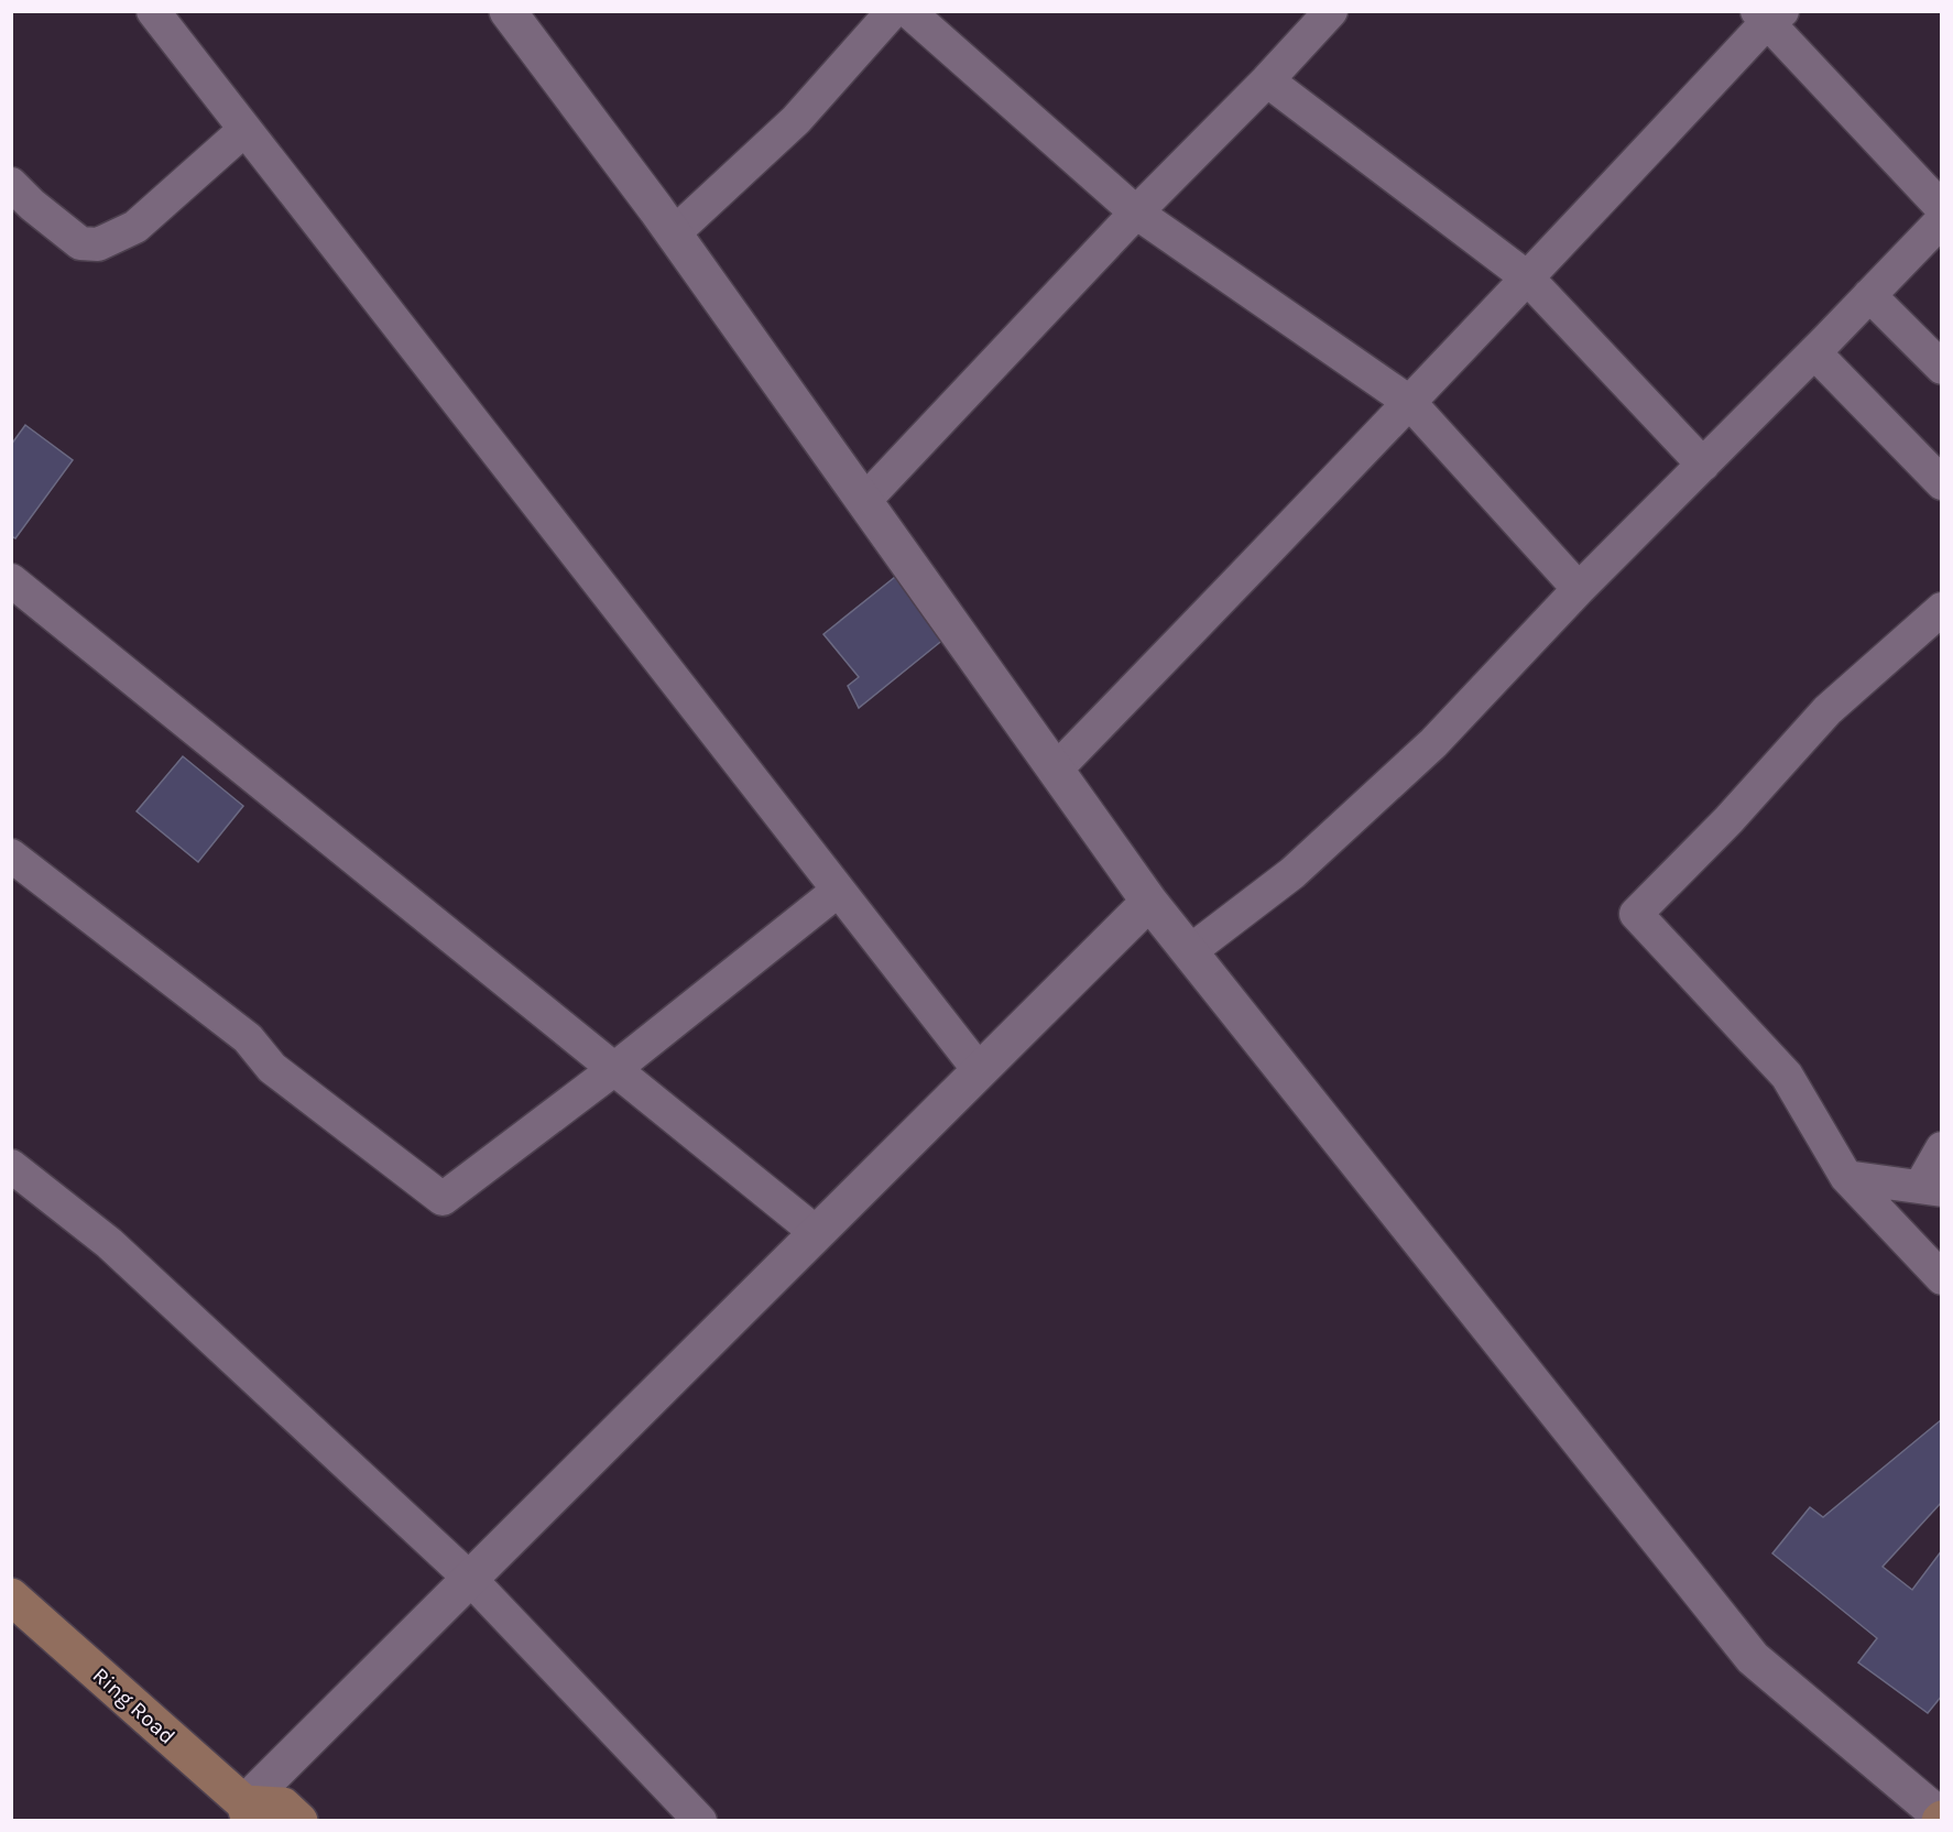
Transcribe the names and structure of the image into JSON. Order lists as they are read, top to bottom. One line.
{"streets":{"main road":["Ring Road"]}}
